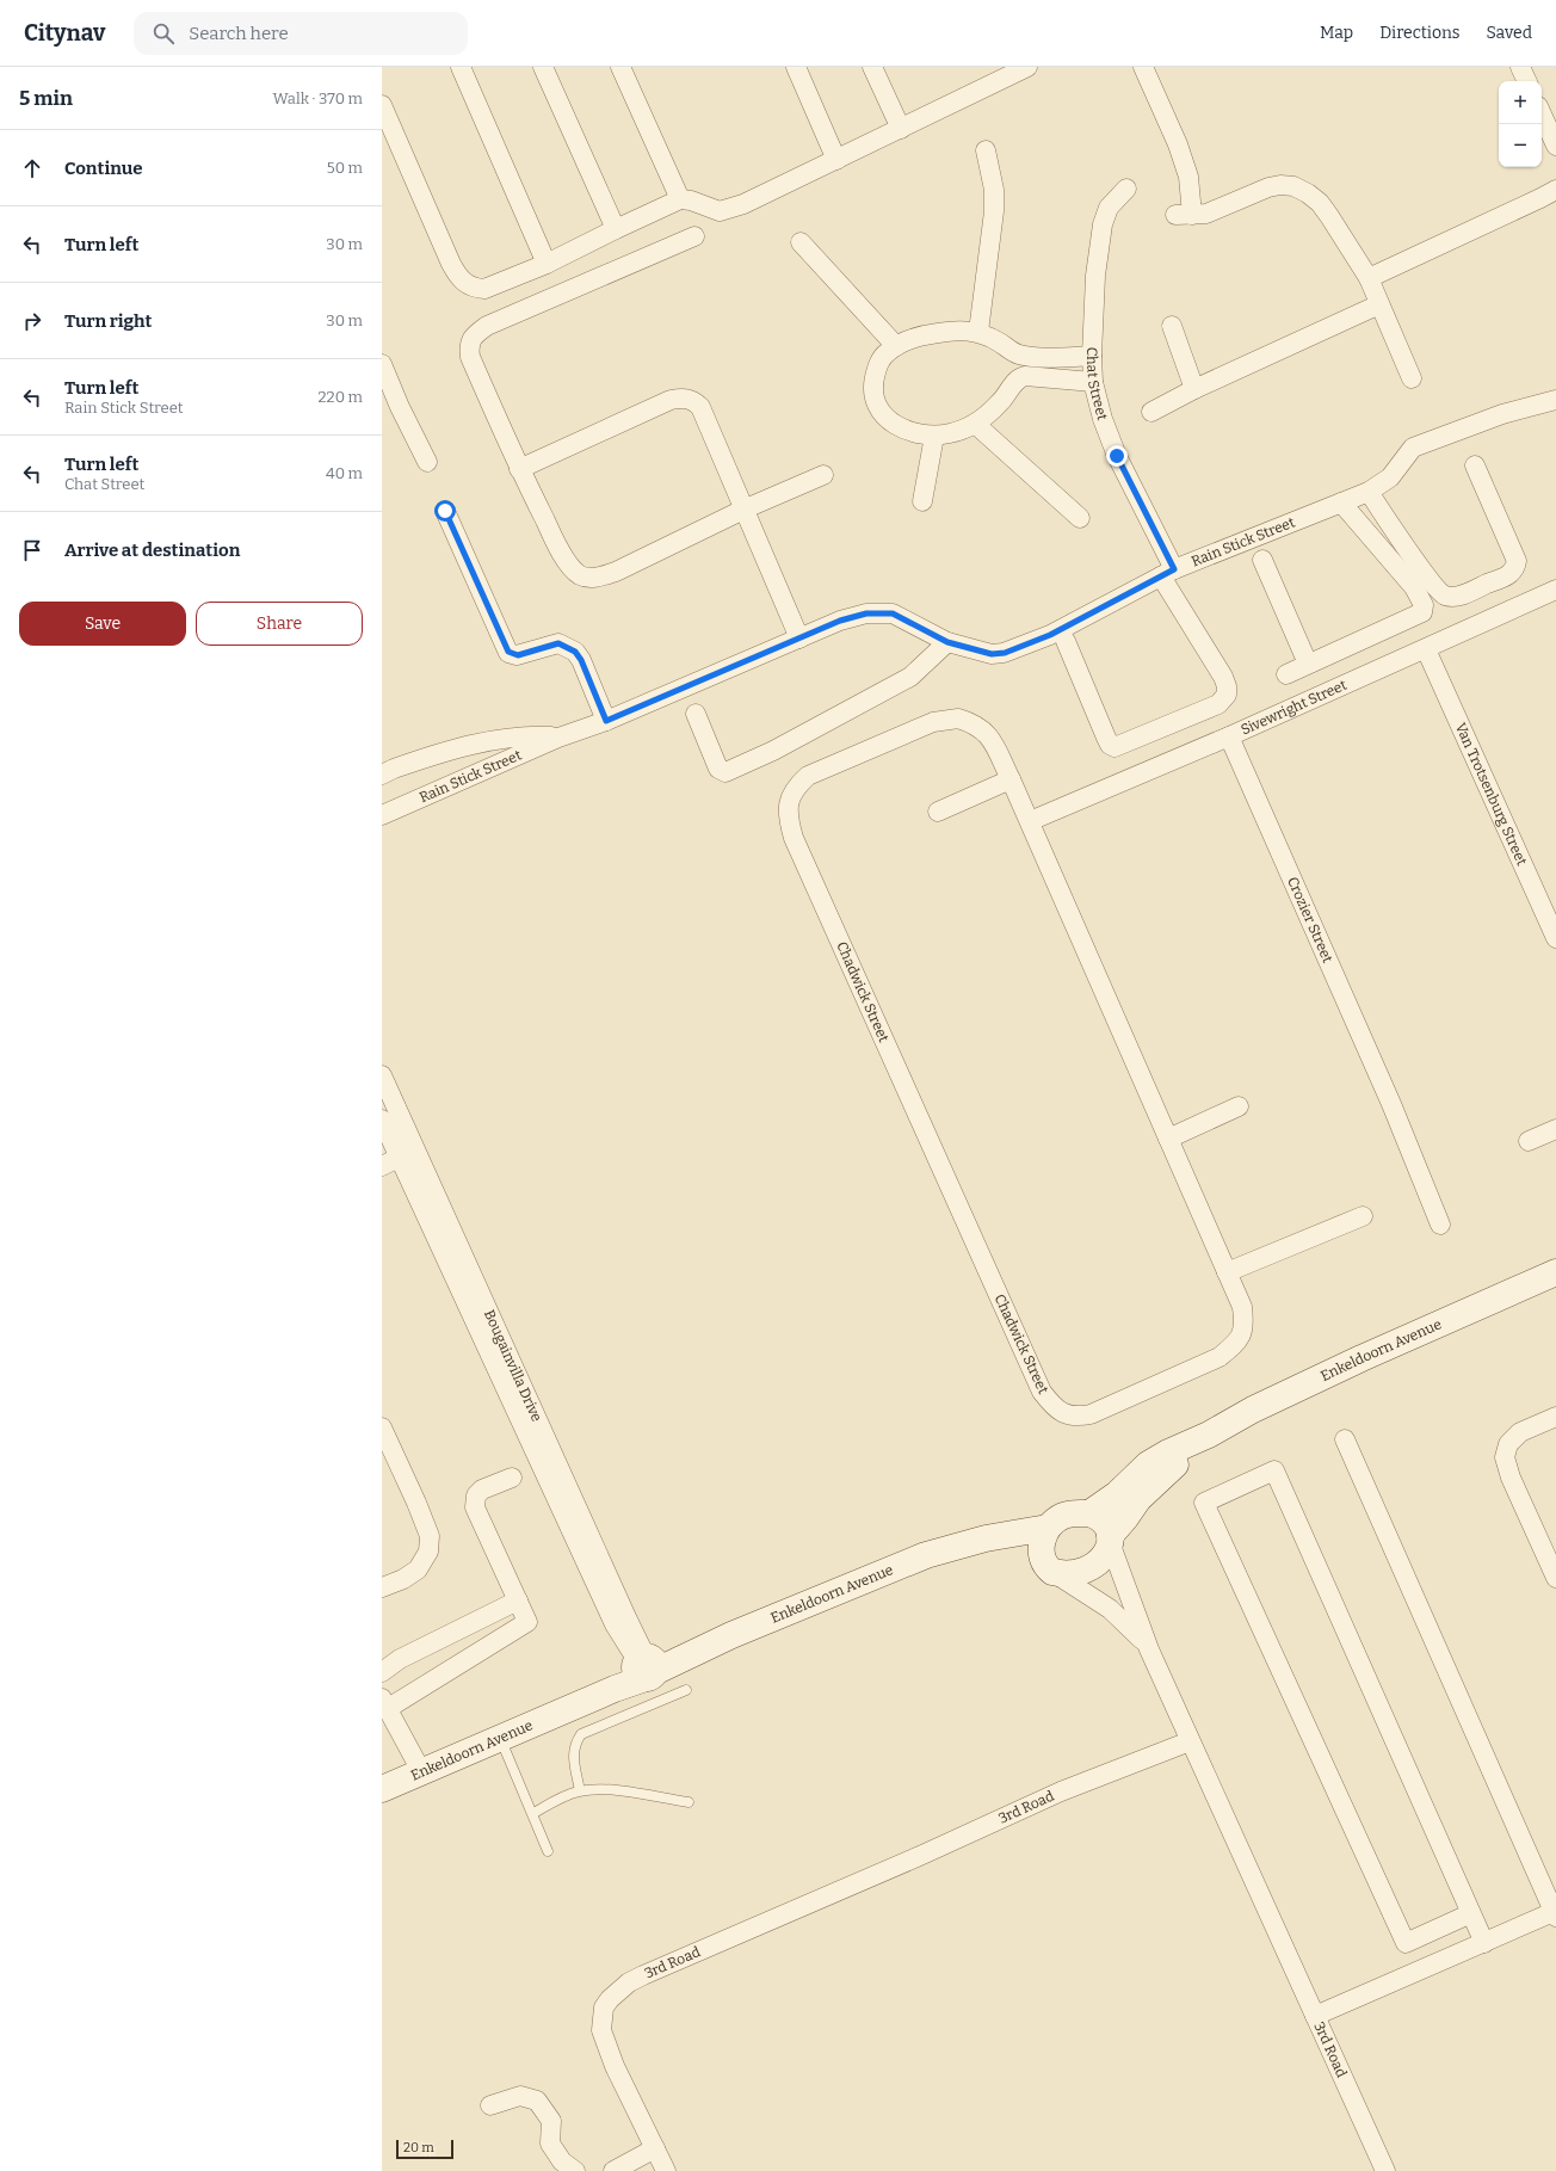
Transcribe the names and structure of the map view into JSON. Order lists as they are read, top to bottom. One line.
{"streets":{"street":["Chat Street","Rain Stick Street","Sivewright Street","Van Trotsenburg Street","Crozier Street","Chadwick Street","Enkeldoorn Avenue","Bougainvilla Drive","3rd Road"]},"crossings":[["Chat Street","Rain Stick Street"],["Sivewright Street","Van Trotsenburg Street"],["Sivewright Street","Crozier Street"],["Sivewright Street","Chadwick Street"],["Enkeldoorn Avenue","Bougainvilla Drive"]],"scale_bar":"20 m","page":{"header":"Citynav","search":"Search here","nav":["Map","Directions","Saved"],"heading":["5 min","Walk · 370 m"],"map_buttons":["+","−"],"list":[["Continue","50 m"],["Turn left","30 m"],["Turn right","30 m"],["Turn left","Rain Stick Street","220 m"],["Turn left","Chat Street","40 m"],"Arrive at destination"],"buttons":["Save","Share"],"scale":"20 m"}}
